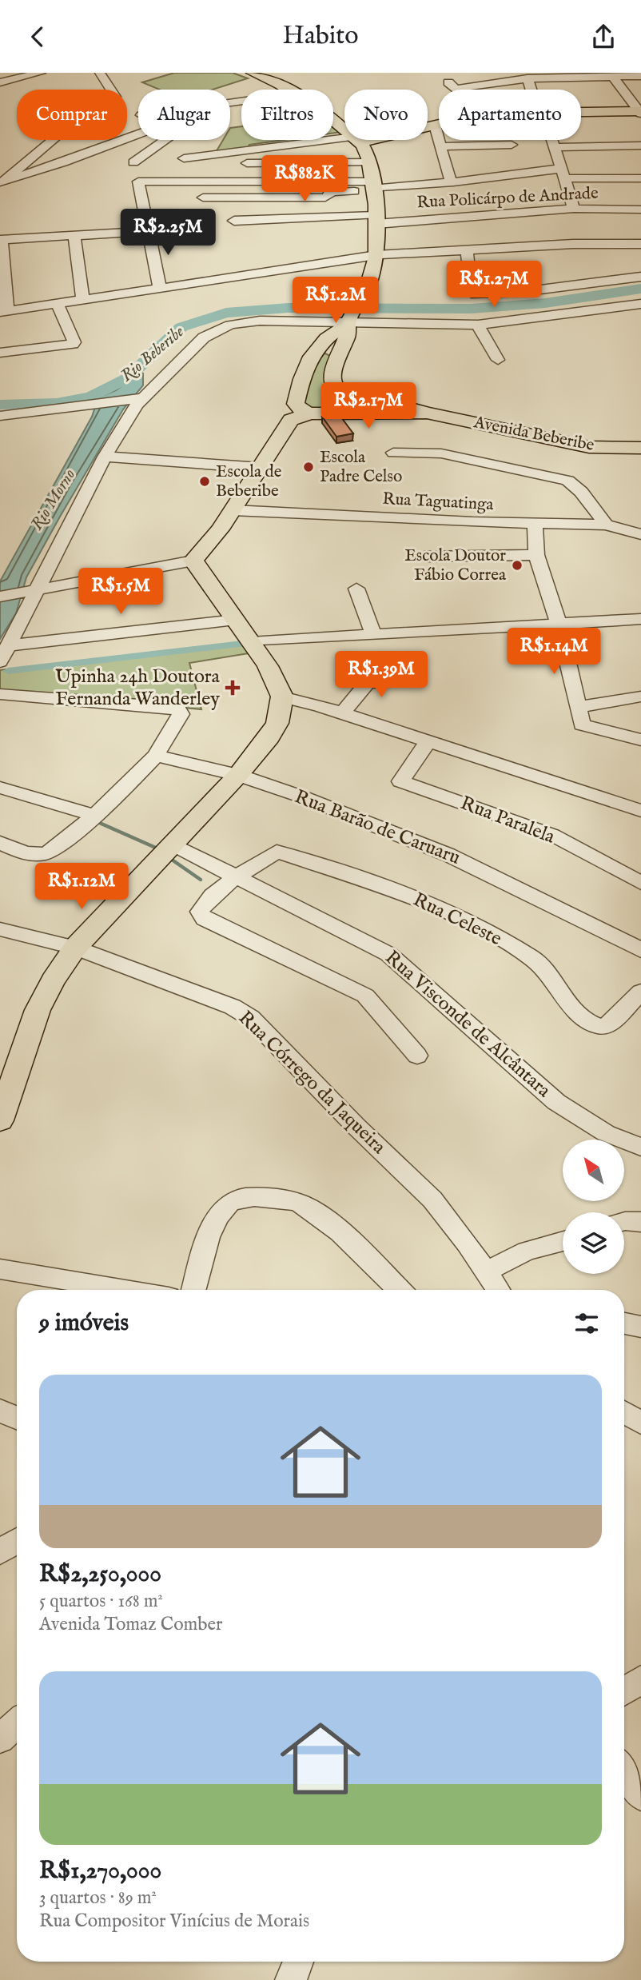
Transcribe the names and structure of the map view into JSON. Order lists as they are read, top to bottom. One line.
{"streets":{"main road":["Avenida Beberibe"],"street":["Rua Policárpo de Andrade","Rua Taguatinga","Rua Paralela","Rua Barão de Caruaru","Rua Celeste","Rua Visconde de Alcântara","Rua Córrego da Jaqueira"]},"crossings":[["Rua Celeste","Rua Visconde de Alcântara"]],"water":["Rio Beberibe","Rio Morno"],"places":{"other":["Escola Padre Celso","Escola de Beberibe","Escola Doutor Fábio Correa"],"health":["Upinha 24h Doutora Fernanda Wanderley"]},"north":"top left","page":{"header":"Habito","chip":["Comprar","Alugar","Filtros","Novo","Apartamento"],"price":["R$882K","R$2.25M","R$1.27M","R$1.2M","R$2.17M","R$1.5M","R$1.14M","R$1.39M","R$1.12M"],"heading":"9 imóveis","list":[{"name":"R$2,250,000","note":"5 quartos · 168 m² · Avenida Tomaz Comber"},{"name":"R$1,270,000","note":"3 quartos · 89 m² · Rua Compositor Vinícius de Morais"}]}}
